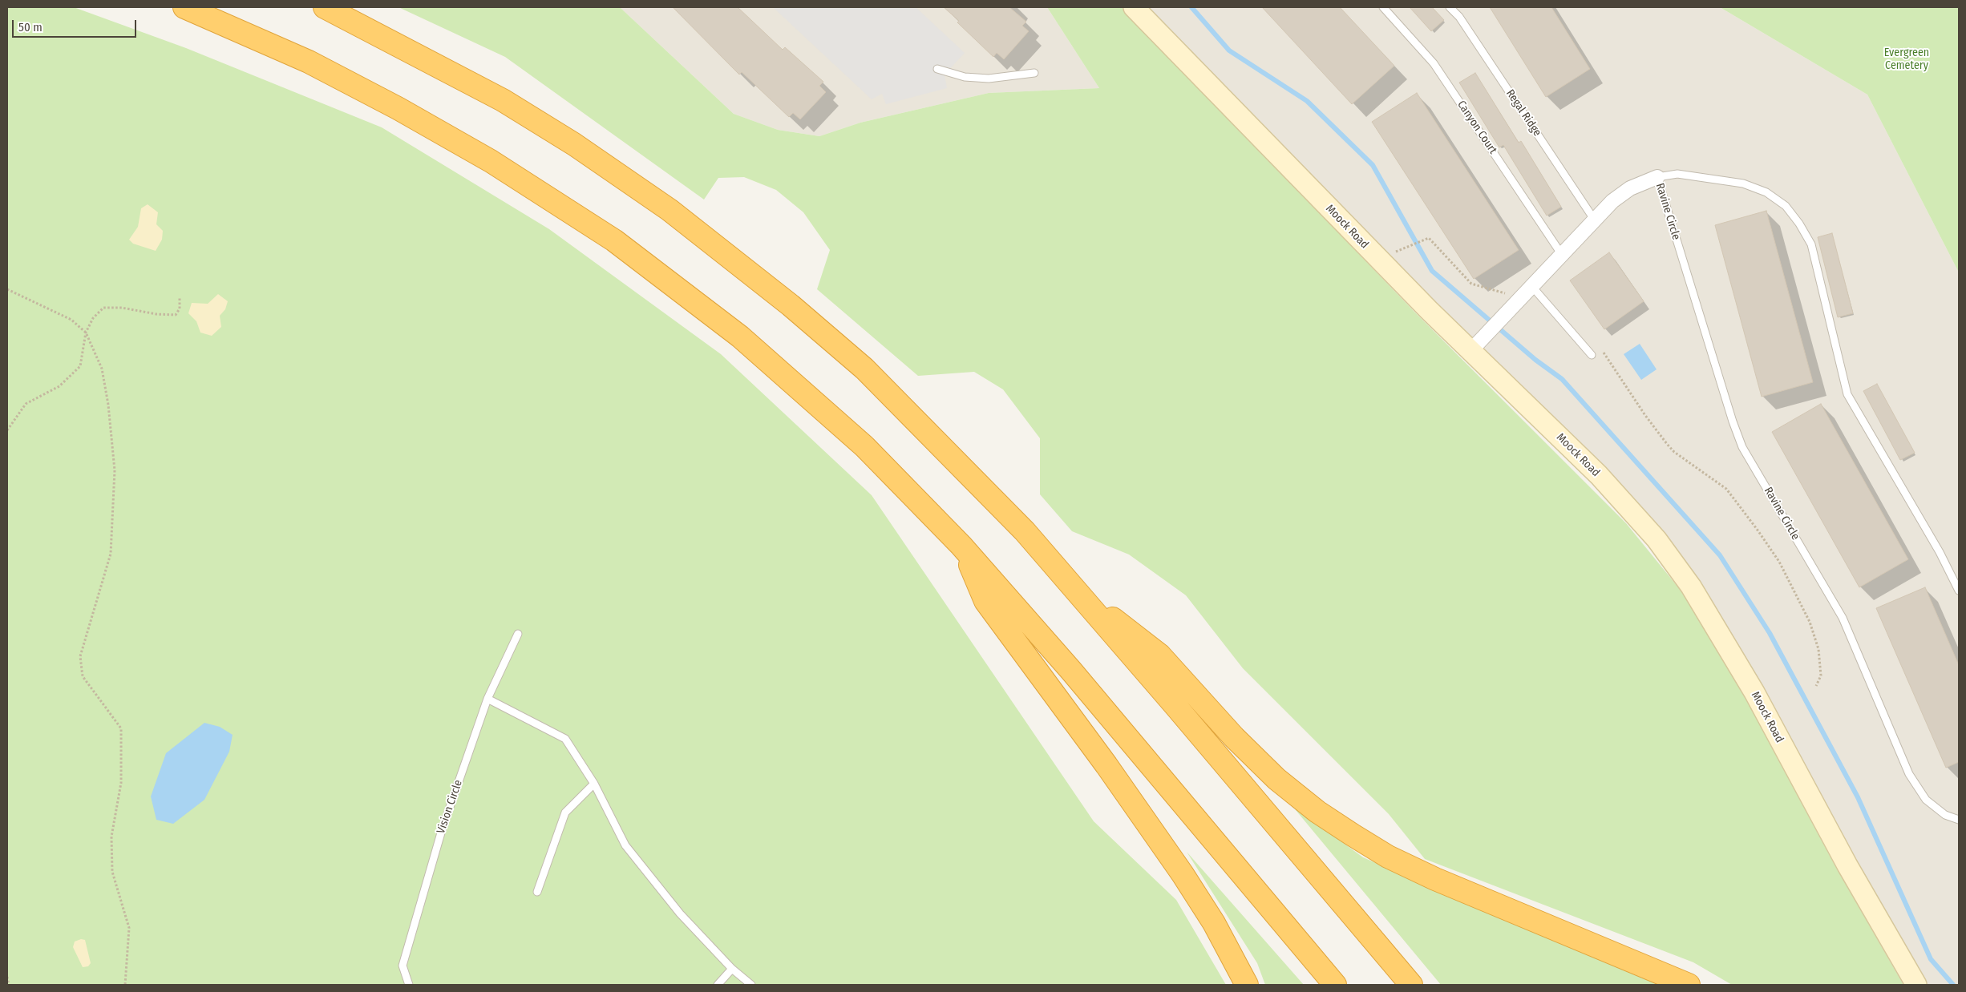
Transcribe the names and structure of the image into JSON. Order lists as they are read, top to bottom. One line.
{"streets":{"main road":["Moock Road"],"street":["Ravine Circle"],"lane":["Regal Ridge","Canyon Court","Vision Circle"]},"crossings":[["Regal Ridge","Ravine Circle"],["Canyon Court","Ravine Circle"],["Ravine Circle","Moock Road"]],"parks":["Evergreen Cemetery"],"scale_bar":"50 m"}
